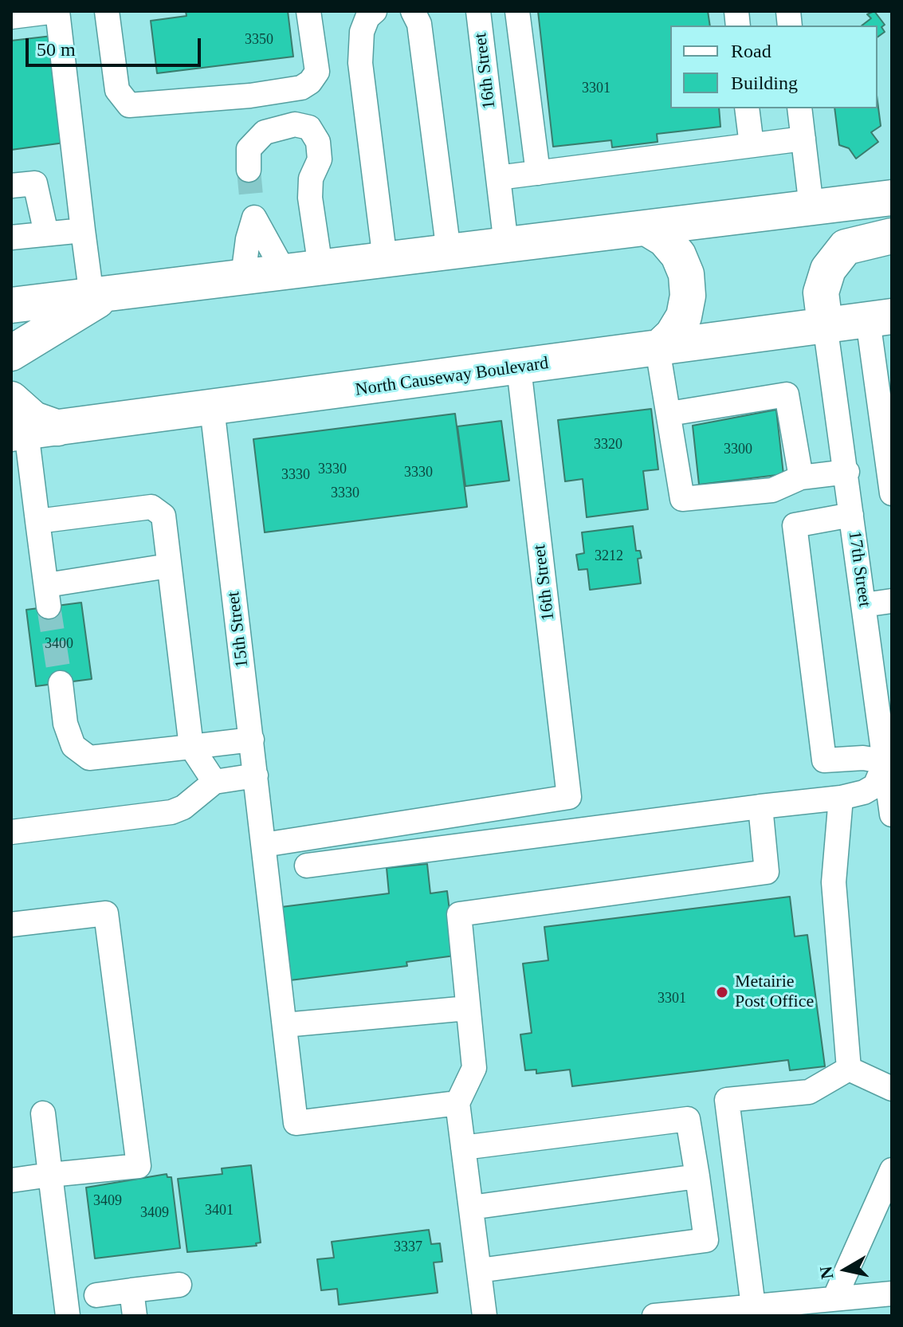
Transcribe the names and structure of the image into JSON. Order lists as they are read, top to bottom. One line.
{"streets":{"highway":["North Causeway Boulevard"],"street":["16th Street","17th Street","15th Street"]},"crossings":[["16th Street","North Causeway Boulevard"],["16th Street","15th Street"],["North Causeway Boulevard","17th Street"],["North Causeway Boulevard","15th Street"]],"places":["Metairie Post Office"],"house_numbers":["3350","3301","3320","3300","3330","3330","3330","3330","3212","3400","3301","3409","3401","3409","3337"],"legend":["Road","Building"],"scale_bar":"50 m","north":"left"}
